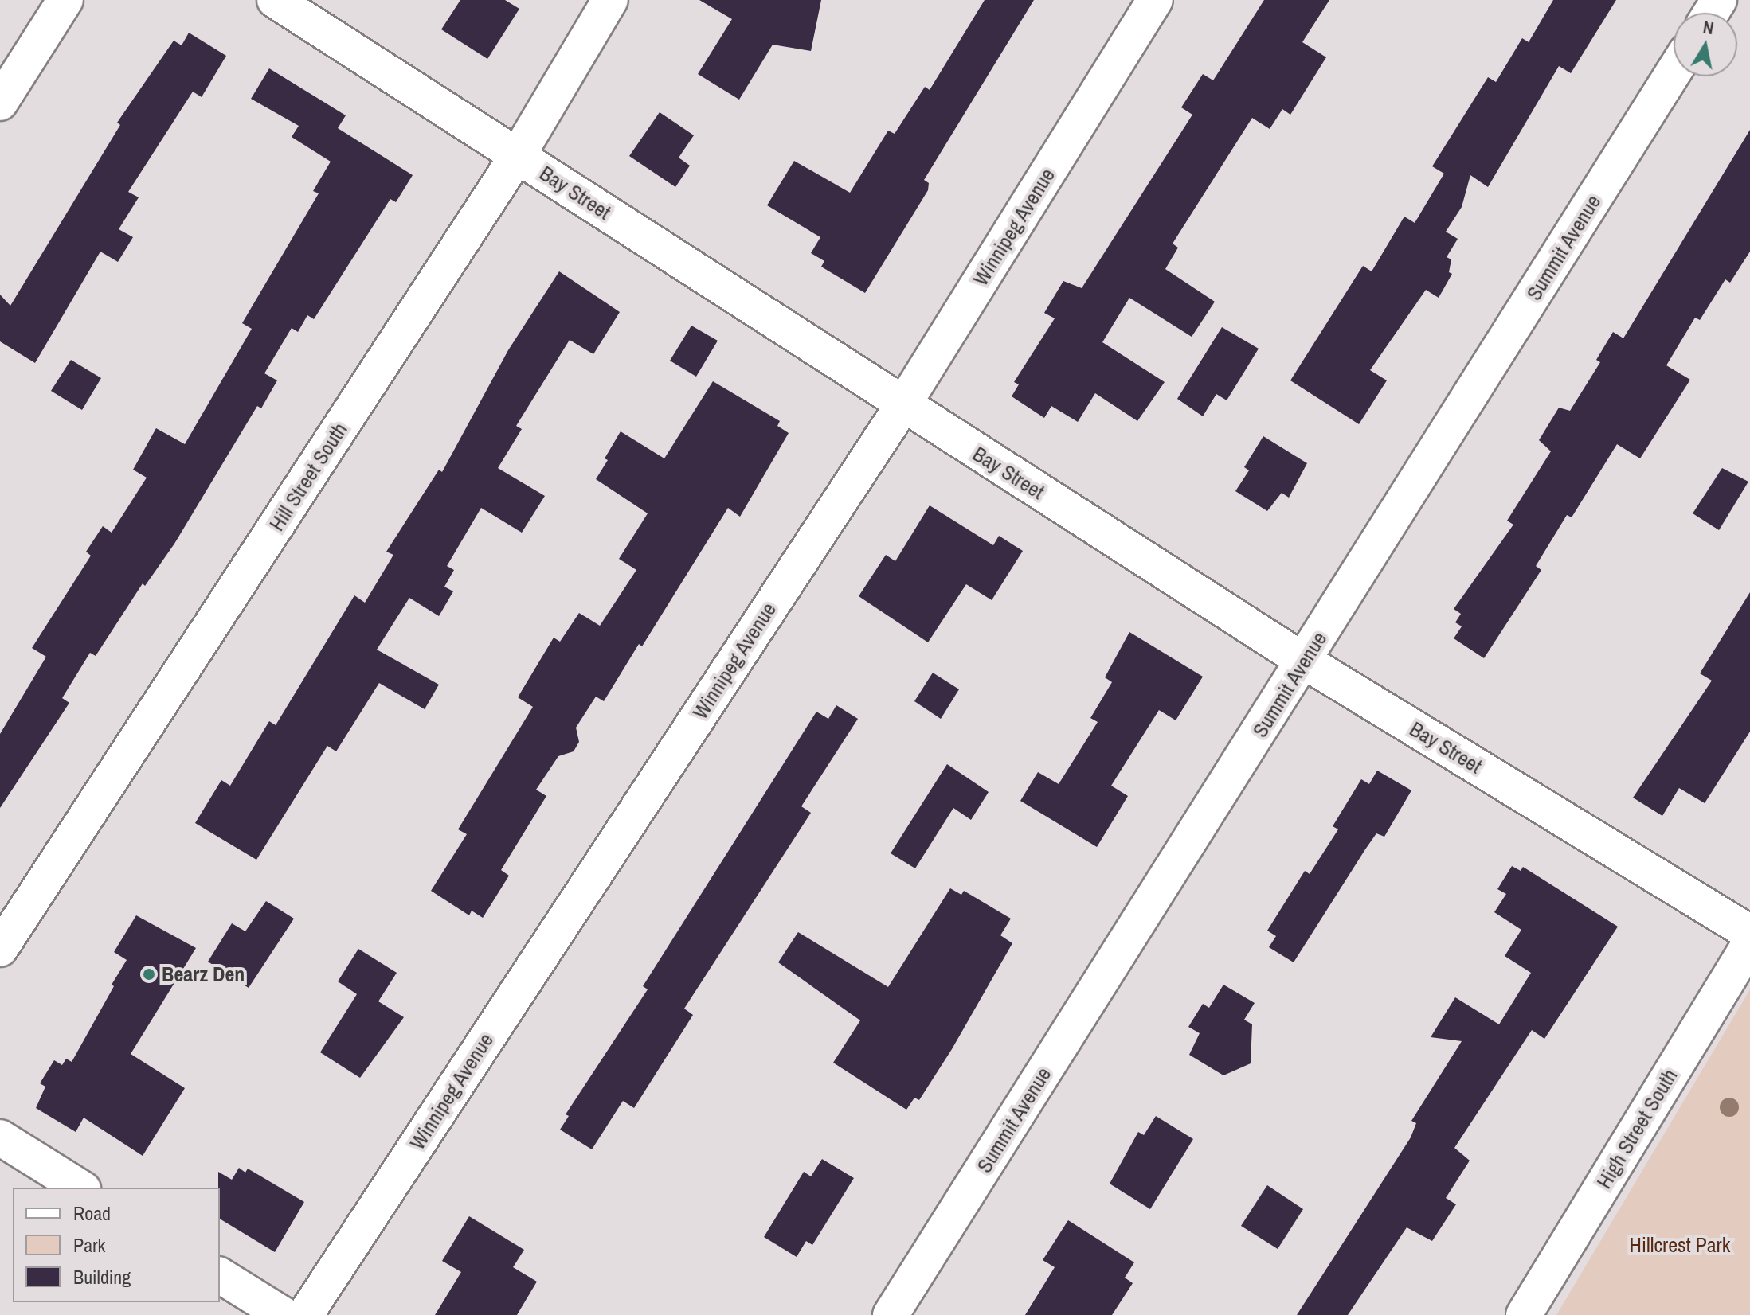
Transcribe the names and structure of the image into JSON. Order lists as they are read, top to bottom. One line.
{"streets":{"street":["Bay Street","Winnipeg Avenue","Summit Avenue","Hill Street South","High Street South"]},"crossings":[["Bay Street","Winnipeg Avenue"],["Bay Street","Summit Avenue"],["Bay Street","Hill Street South"]],"parks":["Hillcrest Park"],"places":["Bearz Den"],"legend":["Road","Park","Building"],"north":"top"}
